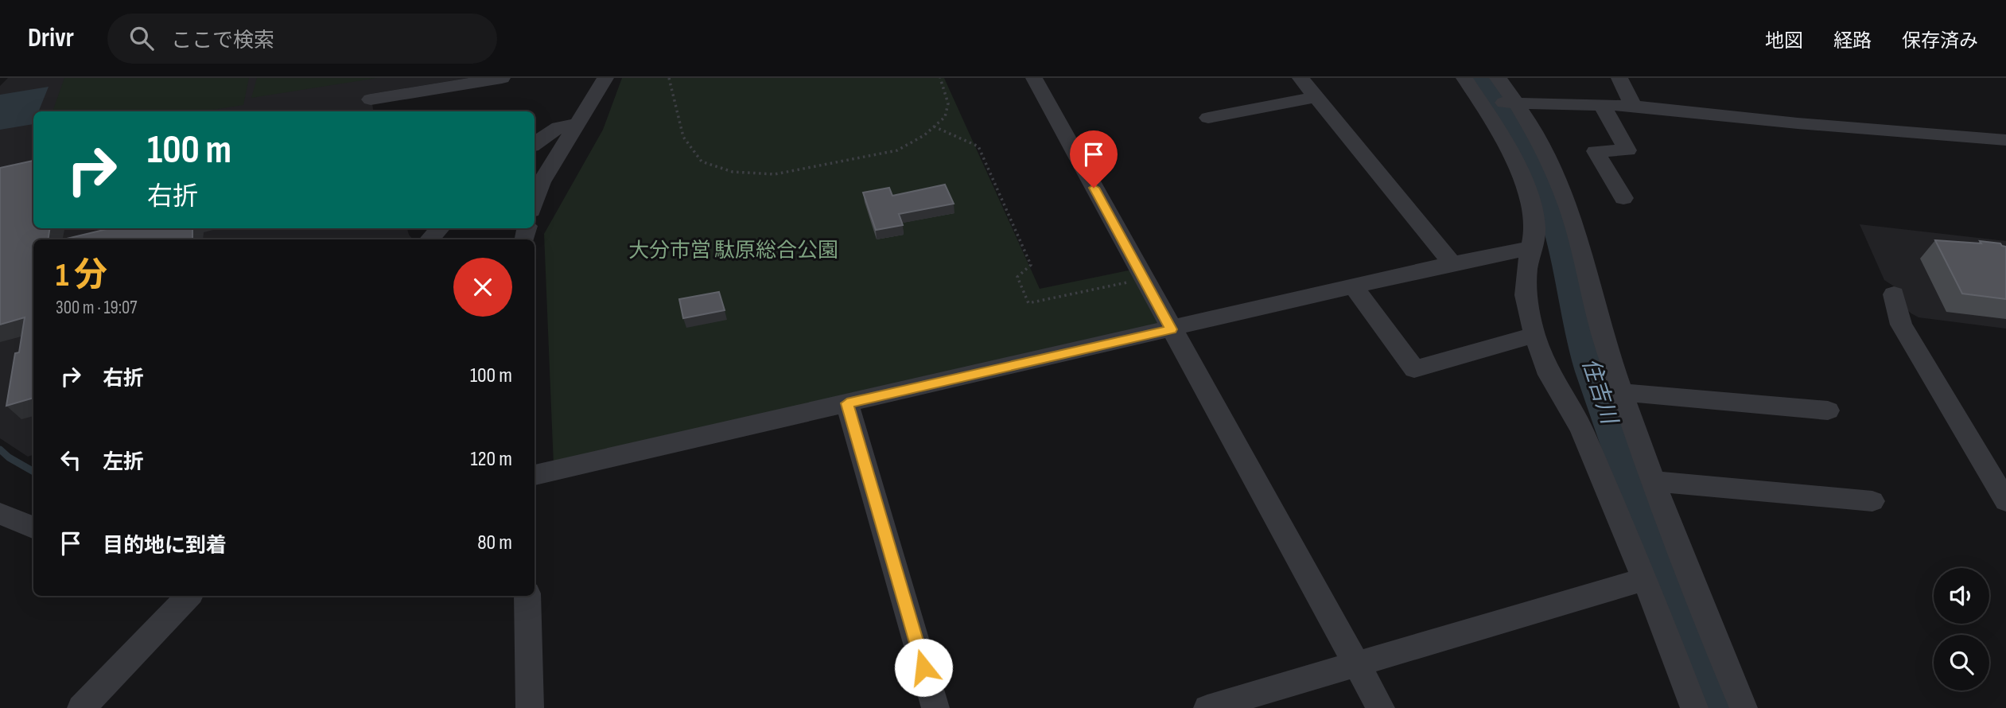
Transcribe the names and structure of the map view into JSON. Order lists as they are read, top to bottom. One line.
{"water":["住吉川"],"parks":["大分市営 駄原総合公園"],"page":{"header":"Drivr","search":"ここで検索","nav":["地図","経路","保存済み"],"turn":["100 m","右折"],"heading":["1 分","300 m · 19:07"],"list":[{"name":"右折","value":"100 m"},{"name":"左折","value":"120 m"},{"name":"目的地に到着","value":"80 m"}]}}
